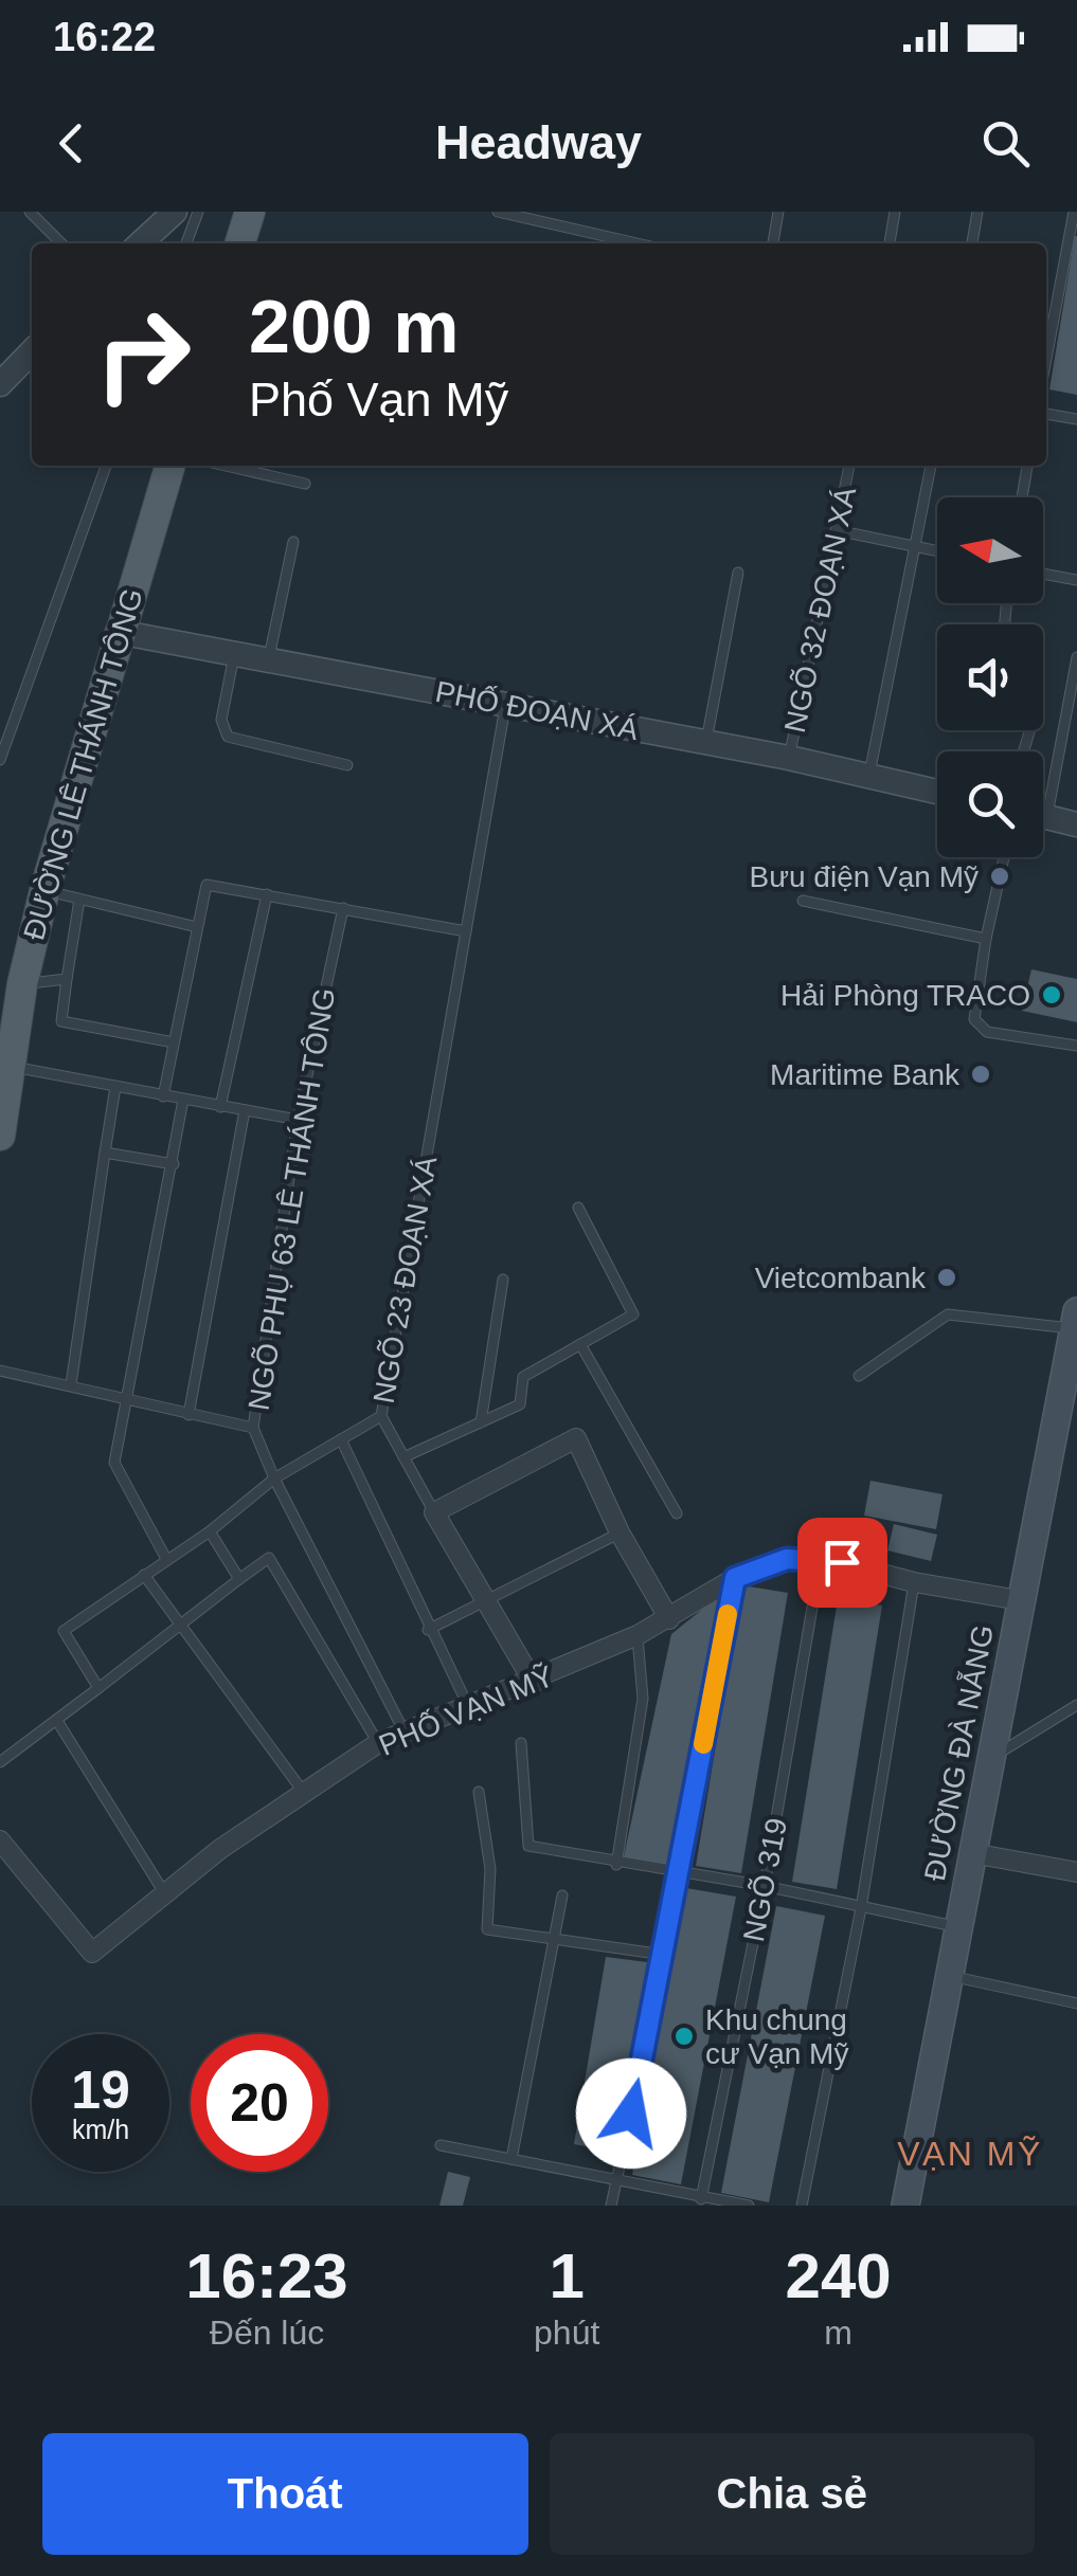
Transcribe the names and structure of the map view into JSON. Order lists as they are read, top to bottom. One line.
{"streets":{"main road":["ĐƯỜNG LÊ THÁNH TÔNG","ĐƯỜNG ĐÀ NẴNG"],"street":["PHỐ ĐOẠN XÁ","PHỐ VẠN MỸ"],"lane":["NGÕ 32 ĐOẠN XÁ","NGÕ PHỤ 63 LÊ THÁNH TÔNG","NGÕ 23 ĐOẠN XÁ","NGÕ 319"]},"crossings":[["NGÕ 32 ĐOẠN XÁ","PHỐ ĐOẠN XÁ"],["PHỐ ĐOẠN XÁ","ĐƯỜNG LÊ THÁNH TÔNG"],["PHỐ ĐOẠN XÁ","NGÕ 23 ĐOẠN XÁ"],["PHỐ VẠN MỸ","ĐƯỜNG ĐÀ NẴNG"],["PHỐ VẠN MỸ","NGÕ 319"]],"districts":["VẠN MỸ"],"places":["Bưu điện Vạn Mỹ","Hải Phòng TRACO","Maritime Bank","Vietcombank","Khu chung cư Vạn Mỹ"],"north":"left","page":{"status":"16:22","header":"Headway","turn":["200 m","Phố Vạn Mỹ"],"speed":"19 km/h","limit":"20","eta":["16:23","Đến lúc","1","phút","240","m"],"buttons":["Thoát","Chia sẻ"]}}
